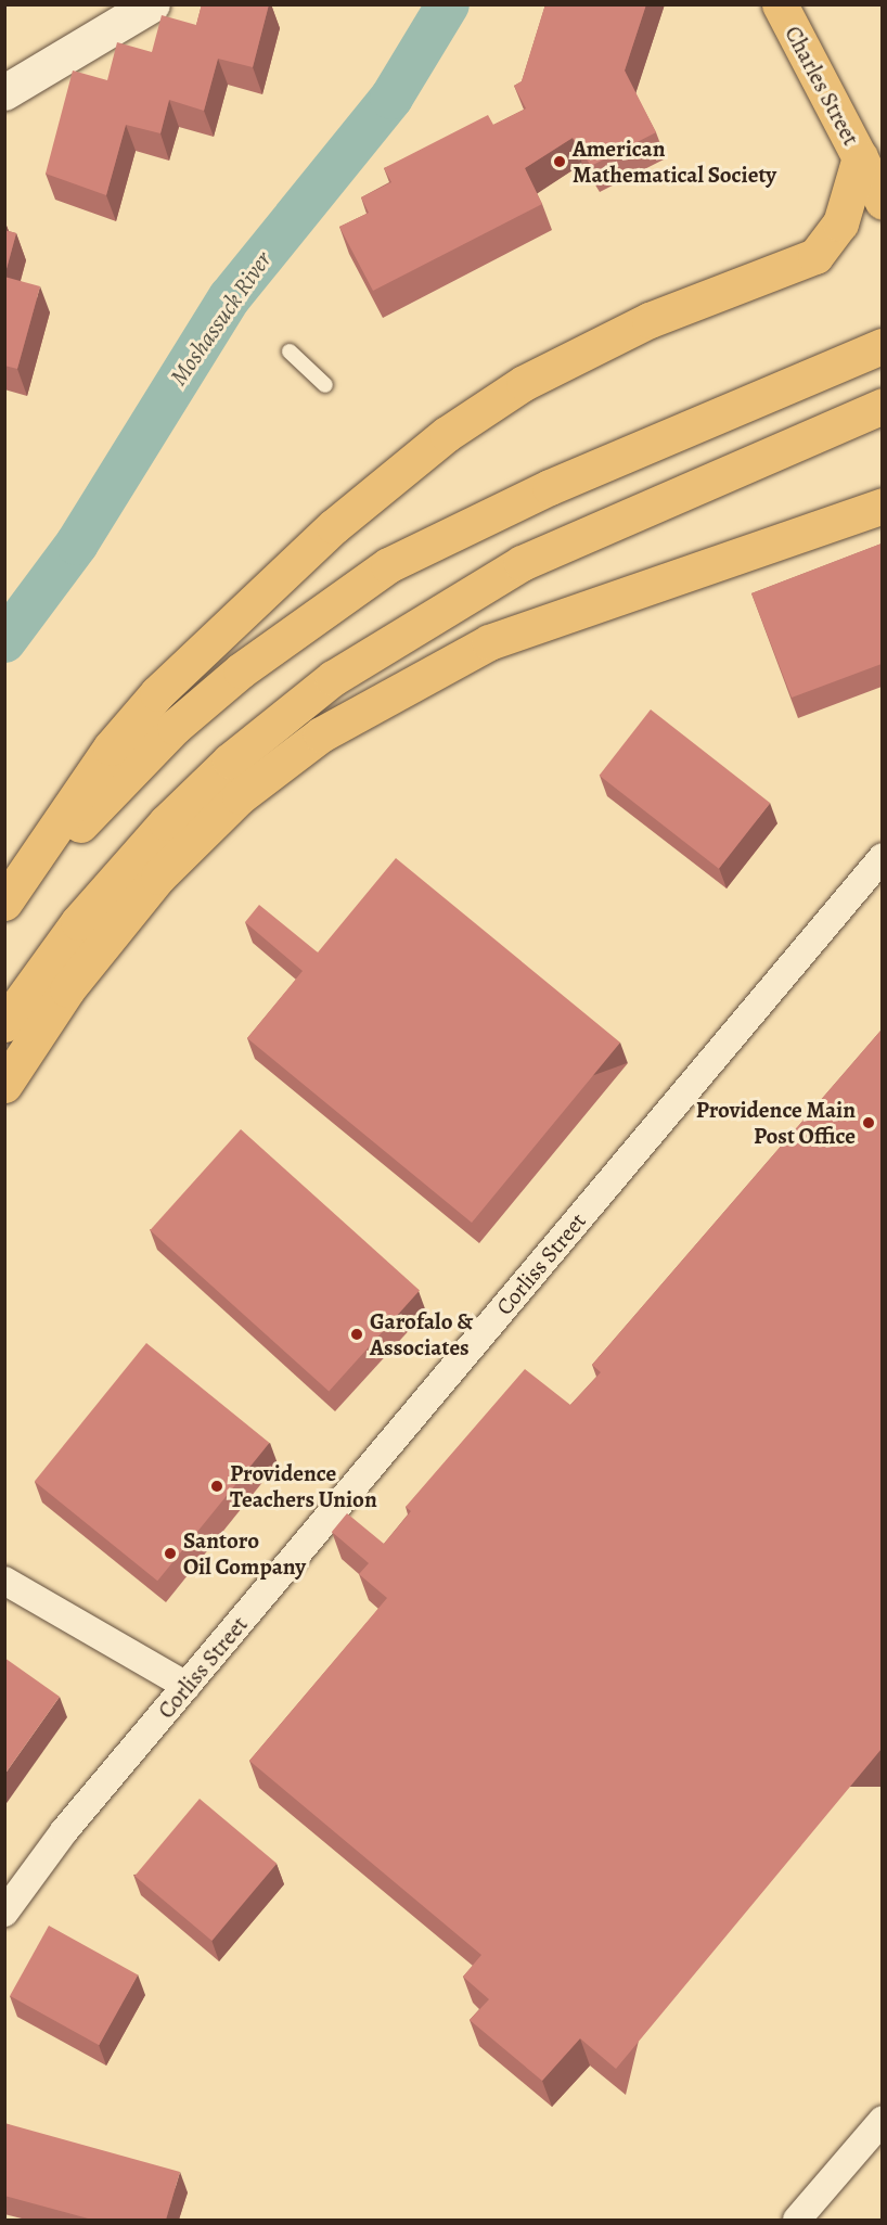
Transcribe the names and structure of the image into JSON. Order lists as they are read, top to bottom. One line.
{"streets":{"main road":["Charles Street"],"street":["Corliss Street"]},"water":["Moshassuck River"],"places":["American Mathematical Society","Providence Main Post Office","Garofalo & Associates","Providence Teachers Union","Santoro Oil Company"]}
